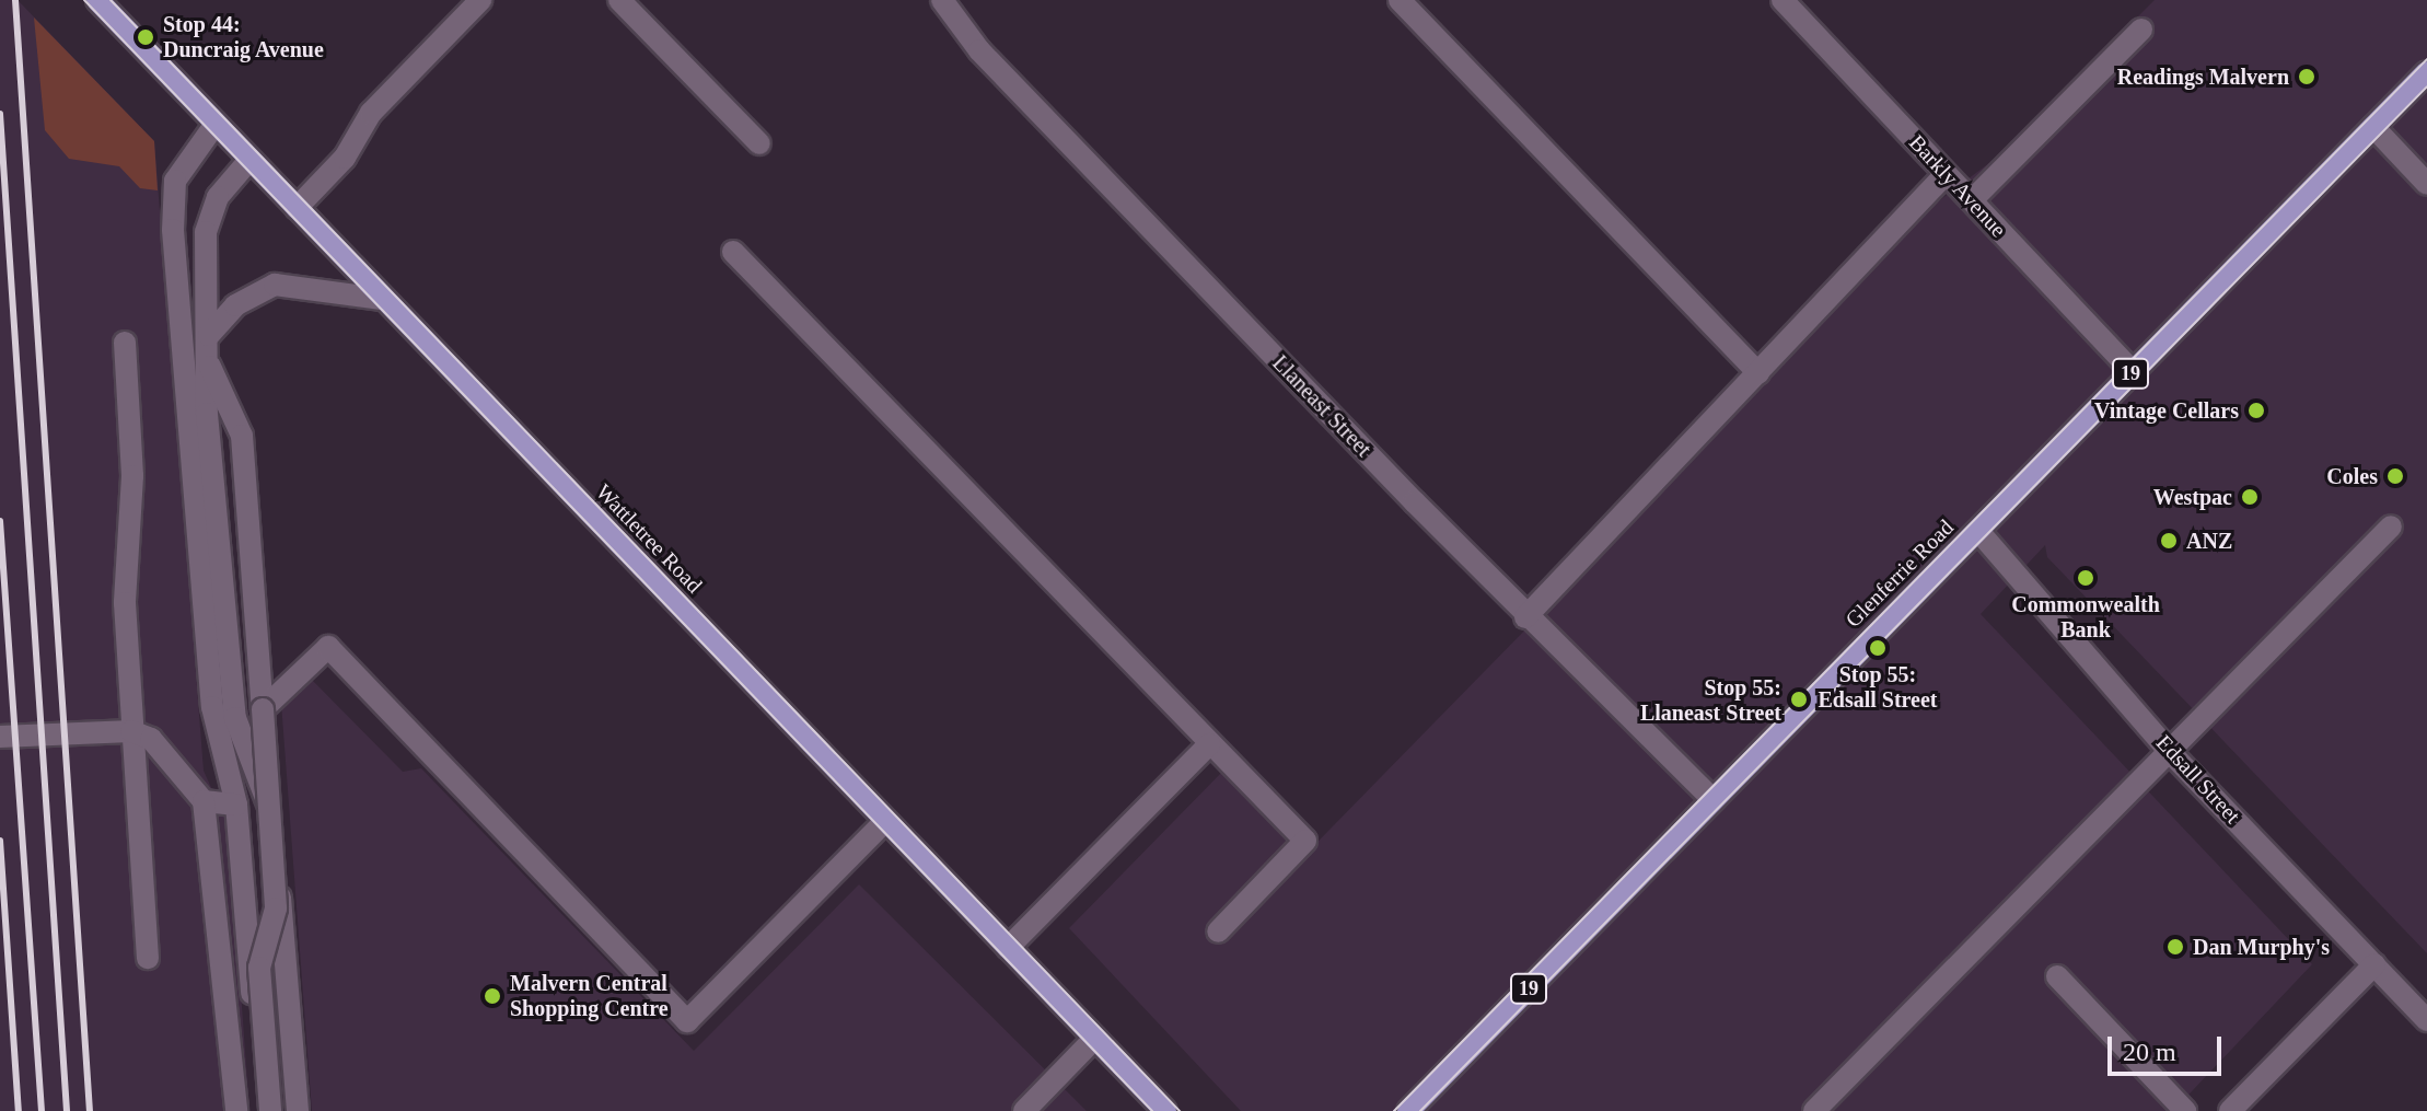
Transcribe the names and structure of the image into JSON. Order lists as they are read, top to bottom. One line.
{"streets":{"main road":["19","Wattletree Road","Glenferrie Road"],"street":["Barkly Avenue","Llaneast Street","Edsall Street"]},"crossings":[["Barkly Avenue","Glenferrie Road"],["Llaneast Street","Glenferrie Road"],["Glenferrie Road","Edsall Street"]],"places":["Stop 44: Duncraig Avenue","Readings Malvern","Vintage Cellars","Coles","Westpac","ANZ","Commonwealth Bank","Stop 55: Edsall Street","Stop 55: Llaneast Street","Dan Murphy's","Malvern Central Shopping Centre"],"scale_bar":"20 m"}
